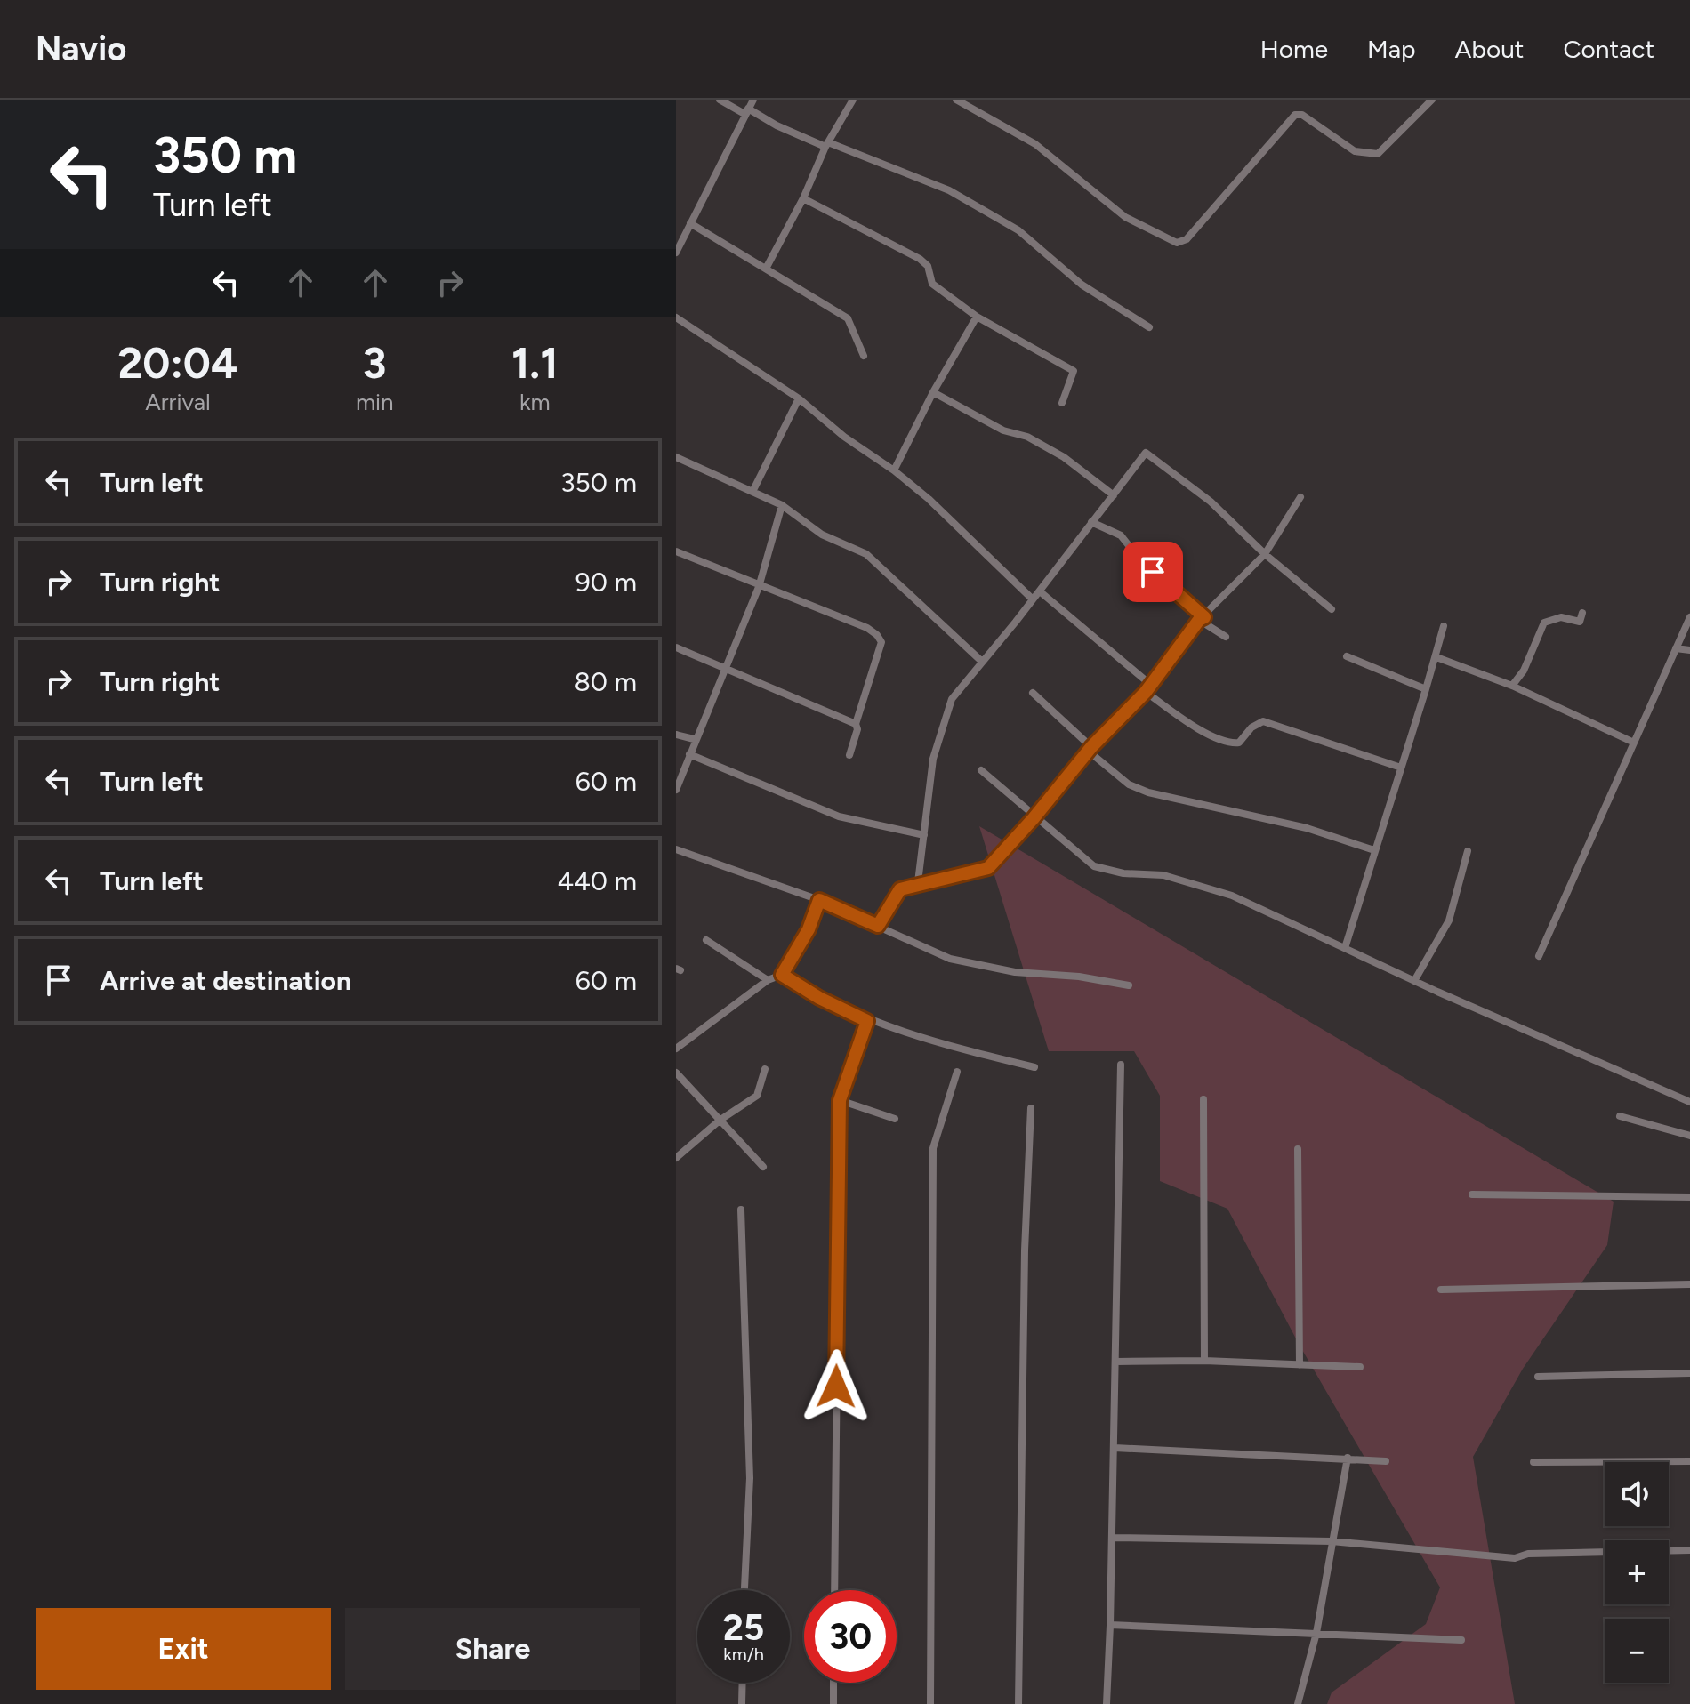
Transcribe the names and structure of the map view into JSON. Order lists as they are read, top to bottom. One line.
{"page":{"header":"Navio","nav":["Home","Map","About","Contact"],"turn":["350 m","Turn left"],"eta":["20:04","Arrival","3","min","1.1","km"],"list":[{"name":"Turn left","value":"350 m"},{"name":"Turn right","value":"90 m"},{"name":"Turn right","value":"80 m"},{"name":"Turn left","value":"60 m"},{"name":"Turn left","value":"440 m"},{"name":"Arrive at destination","value":"60 m"}],"map_buttons":["+","−"],"speed":"25 km/h","limit":"30","buttons":["Exit","Share"]}}
